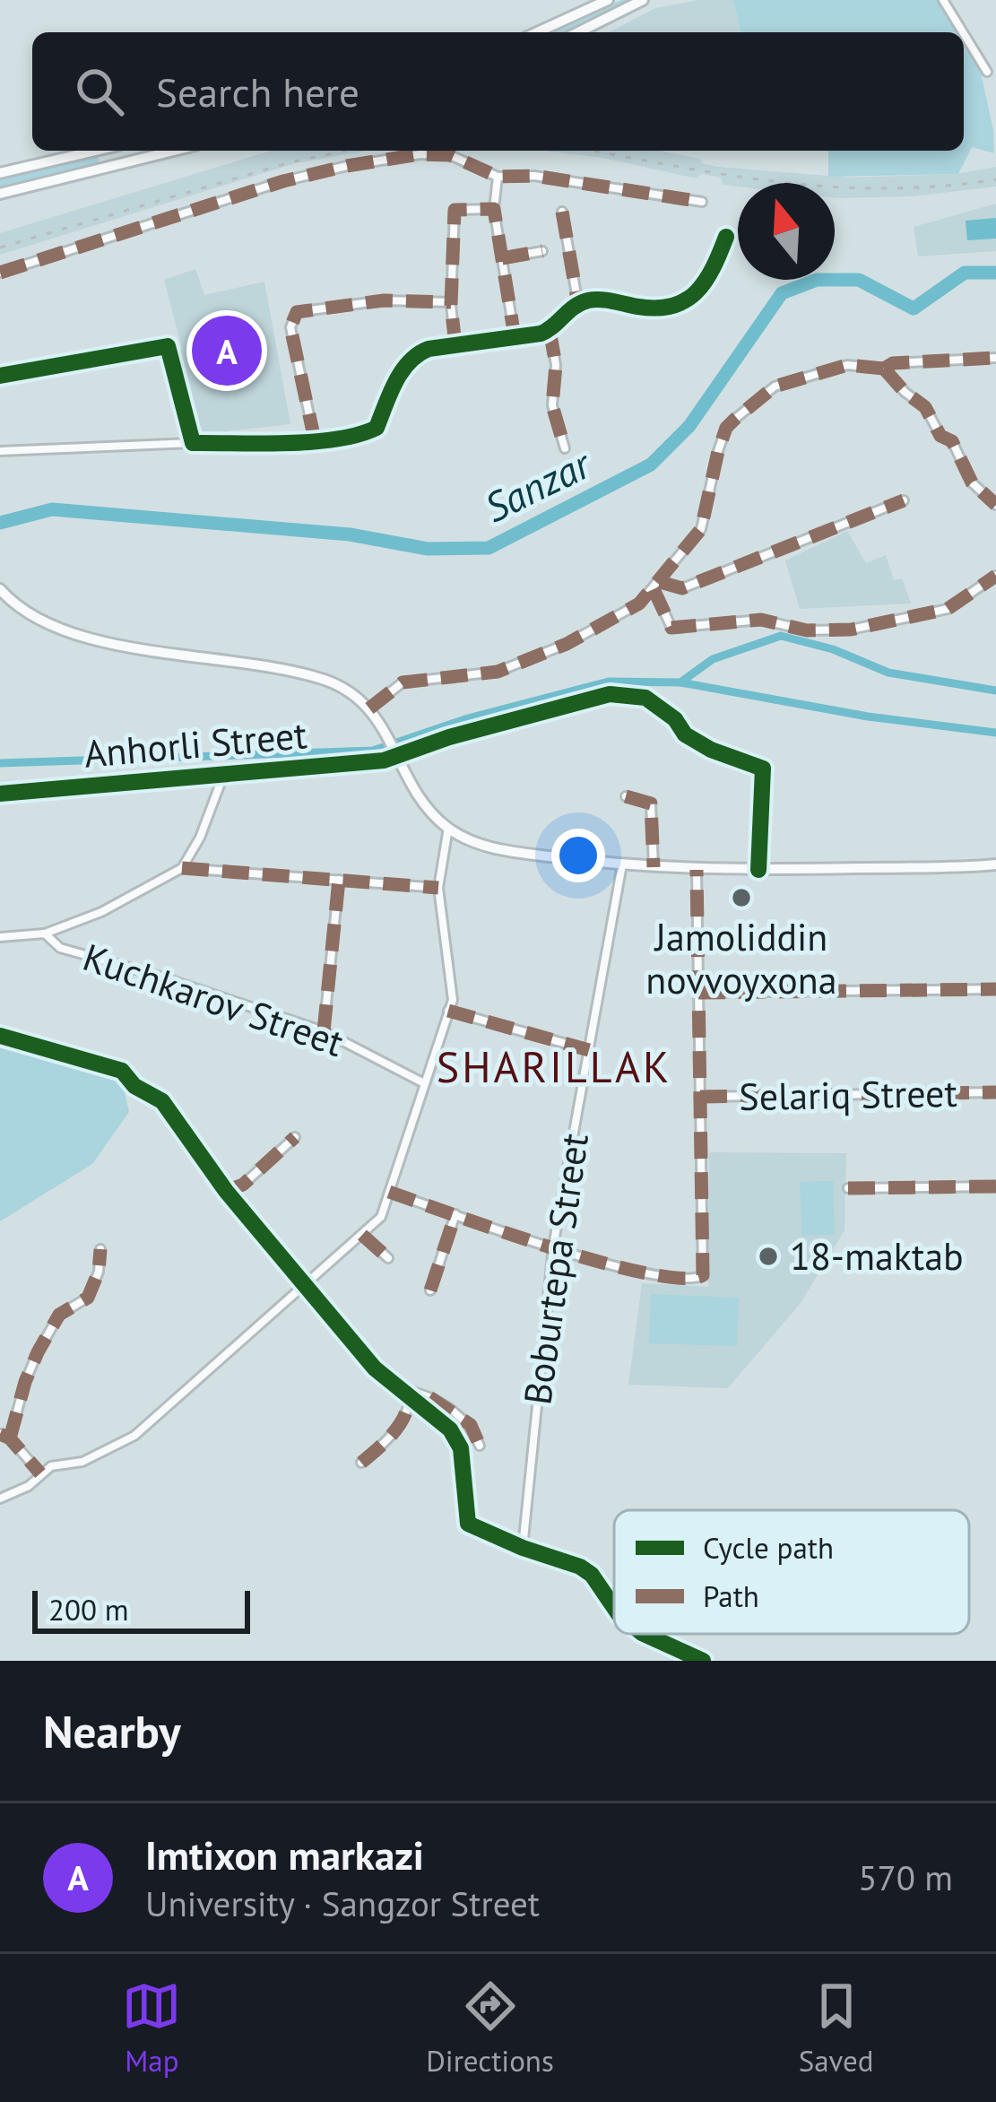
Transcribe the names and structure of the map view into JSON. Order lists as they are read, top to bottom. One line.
{"streets":{"street":["Anhorli Street","Kuchkarov Street","Selariq Street","Boburtepa Street"]},"districts":["SHARILLAK"],"water":["Sanzar"],"places":["Jamoliddin novvoyxona","18-maktab"],"legend":["Cycle path","Path"],"scale_bar":"200 m","north":"top","page":{"search":"Search here","pins":"A","scale":"200 m","heading":"Nearby","list":[{"mark":"A","name":"Imtixon markazi","note":"University · Sangzor Street","value":"570 m"}],"nav":["Map","Directions","Saved"]}}
